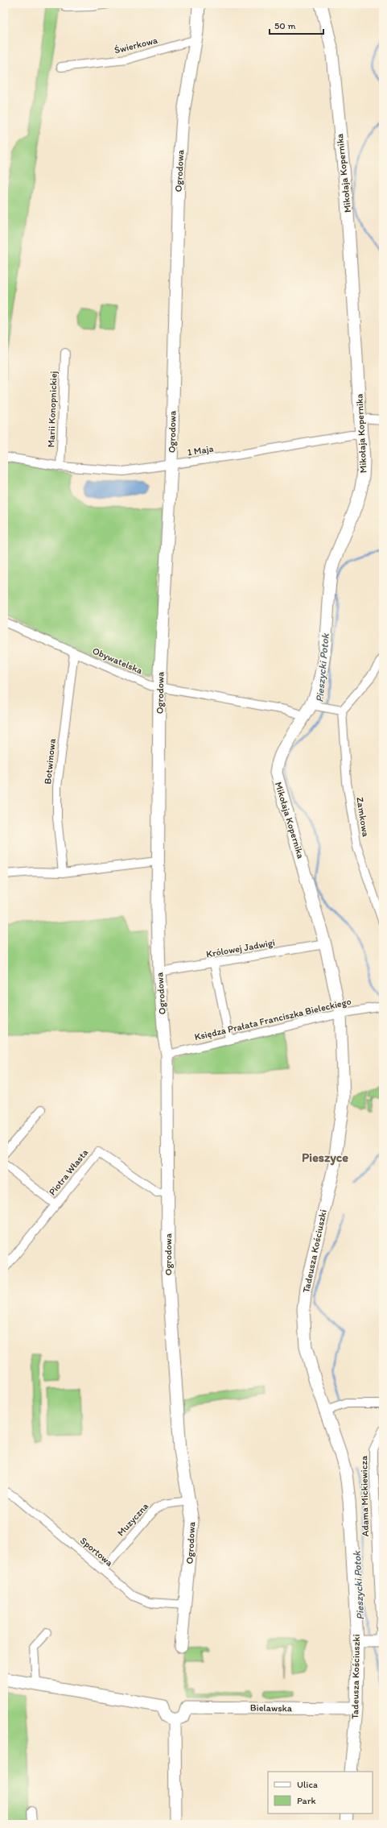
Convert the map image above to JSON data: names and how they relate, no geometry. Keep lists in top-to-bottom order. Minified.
{"streets":{"street":["Świerkowa","Ogrodowa","Mikołaja Kopernika","Marii Konopnickiej","1 Maja","Obywatelska","Botwinowa","Zamkowa","Królowej Jadwigi","Księdza Prałata Franciszka Bieleckiego","Piotra Własta","Tadeusza Kościuszki","Adama Mickiewicza","Muzyczna","Sportowa","Bielawska"]},"crossings":[["Świerkowa","Ogrodowa"],["Ogrodowa","1 Maja"],["Ogrodowa","Obywatelska"],["Ogrodowa","Królowej Jadwigi"],["Ogrodowa","Księdza Prałata Franciszka Bieleckiego"],["Ogrodowa","Piotra Własta"],["Ogrodowa","Muzyczna"],["Ogrodowa","Sportowa"],["Mikołaja Kopernika","1 Maja"],["Mikołaja Kopernika","Obywatelska"],["Mikołaja Kopernika","Królowej Jadwigi"],["Mikołaja Kopernika","Księdza Prałata Franciszka Bieleckiego"],["Mikołaja Kopernika","Tadeusza Kościuszki"],["Marii Konopnickiej","1 Maja"],["Obywatelska","Botwinowa"],["Tadeusza Kościuszki","Bielawska"],["Muzyczna","Sportowa"]],"districts":["Pieszyce"],"water":["Pieszycki Potok"],"legend":["Ulica","Park"],"scale_bar":"50 m"}
